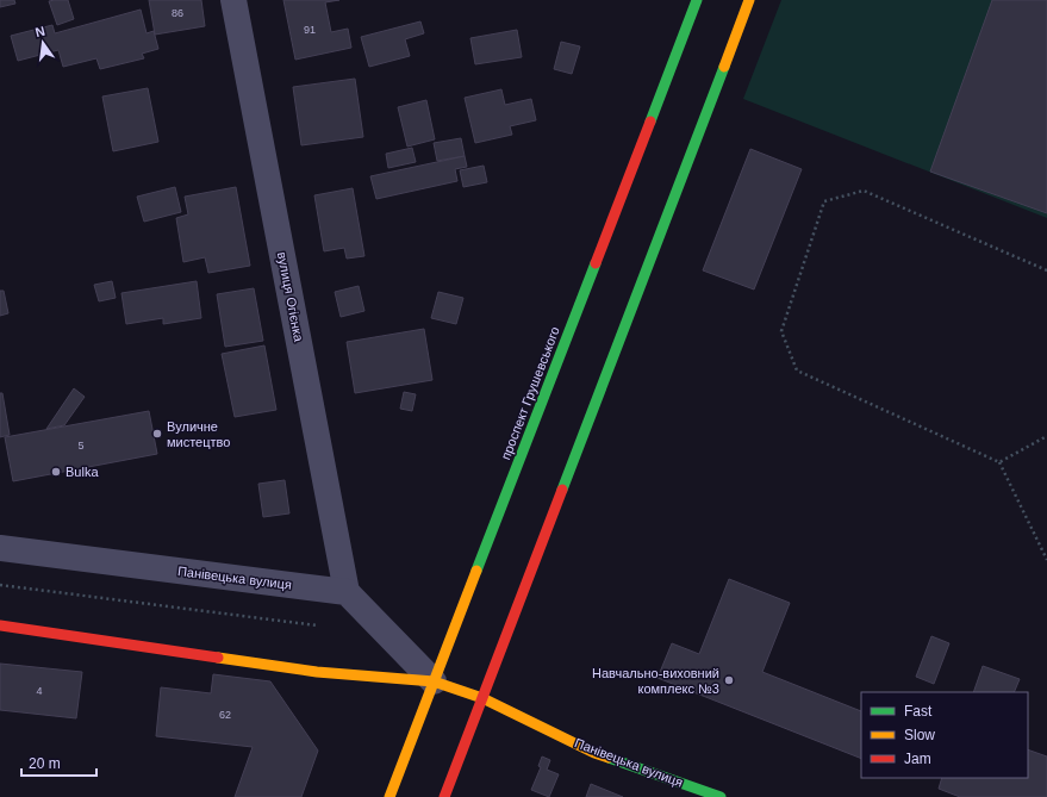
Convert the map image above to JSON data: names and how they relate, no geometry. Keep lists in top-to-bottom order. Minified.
{"streets":{"main road":["проспект Грушевського","Панівецька вулиця"],"street":["вулиця Огієнка"]},"crossings":[["вулиця Огієнка","Панівецька вулиця"],["проспект Грушевського","Панівецька вулиця"]],"places":["Вуличне мистецтво","Bulka","Навчально-виховний комплекс №3"],"house_numbers":["86","91","5","4","62"],"legend":["Fast","Slow","Jam"],"scale_bar":"20 m","north":"top"}
